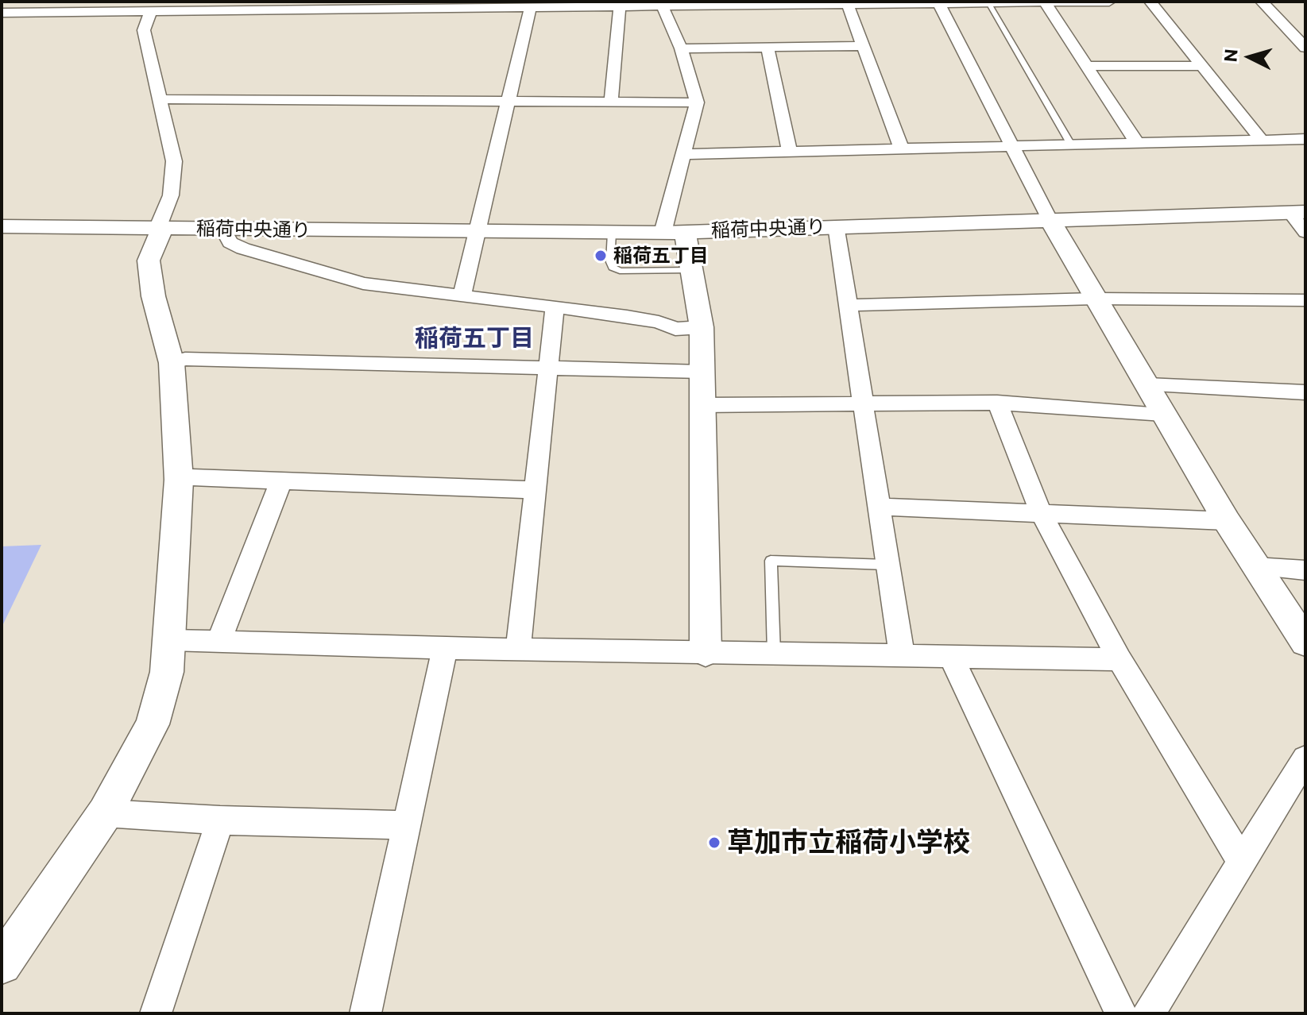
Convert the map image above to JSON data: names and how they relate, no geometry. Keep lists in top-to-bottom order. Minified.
{"streets":{"street":["稲荷中央通り"]},"districts":["稲荷五丁目"],"places":["稲荷五丁目","草加市立稲荷小学校"],"north":"left"}
